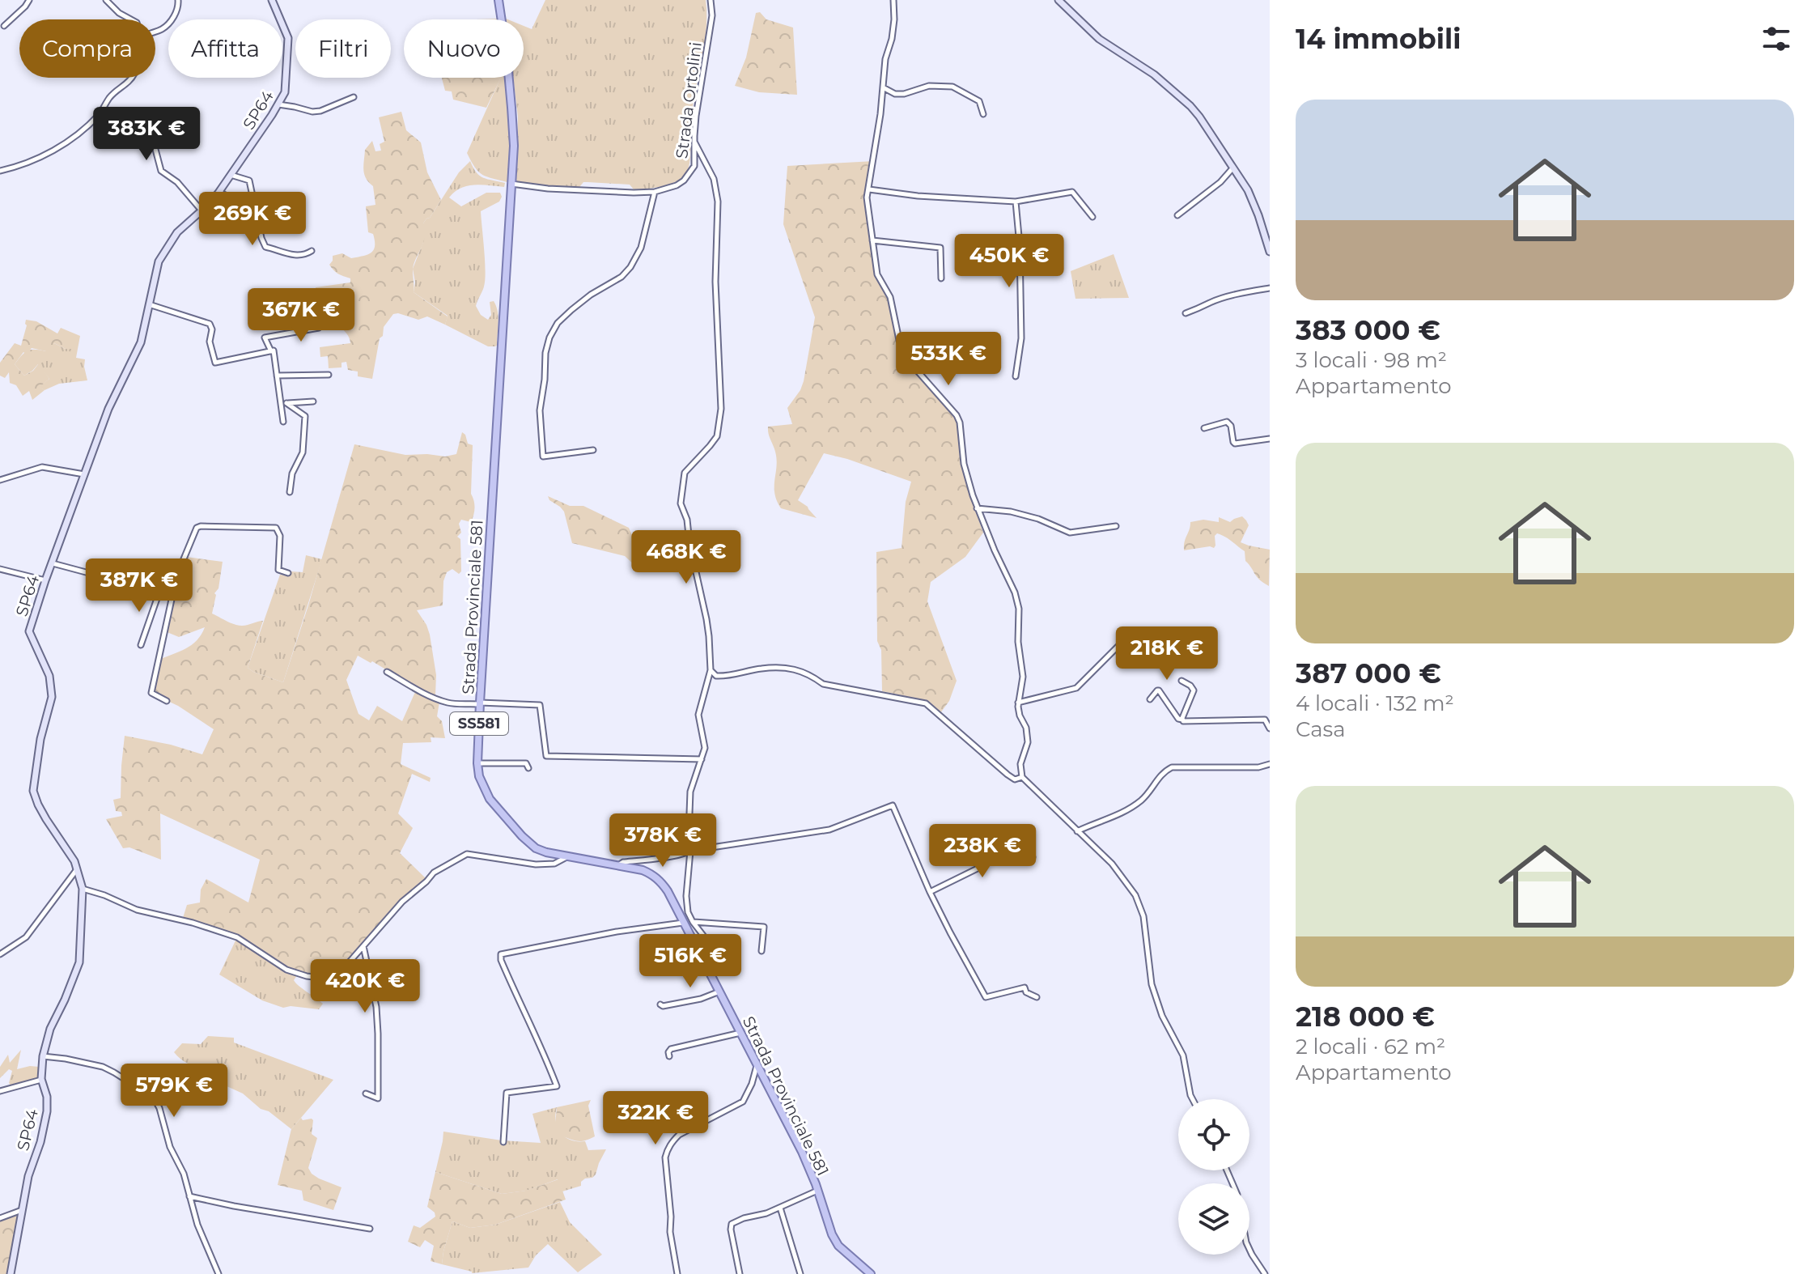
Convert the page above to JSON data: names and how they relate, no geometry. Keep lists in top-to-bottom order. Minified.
{"streets":{"main road":["Strada Provinciale 581","SS581"],"street":["Strada Ortolini","SP64"]},"crossings":[["Strada Ortolini","Strada Provinciale 581"]],"page":{"heading":"14 immobili","chip":["Compra","Affitta","Filtri","Nuovo"],"list":[{"name":"383 000 €","note":"3 locali · 98 m² · Appartamento"},{"name":"387 000 €","note":"4 locali · 132 m² · Casa"},{"name":"218 000 €","note":"2 locali · 62 m² · Appartamento"}],"price":["383K €","269K €","450K €","367K €","533K €","468K €","387K €","218K €","378K €","238K €","516K €","420K €","579K €","322K €"]}}
